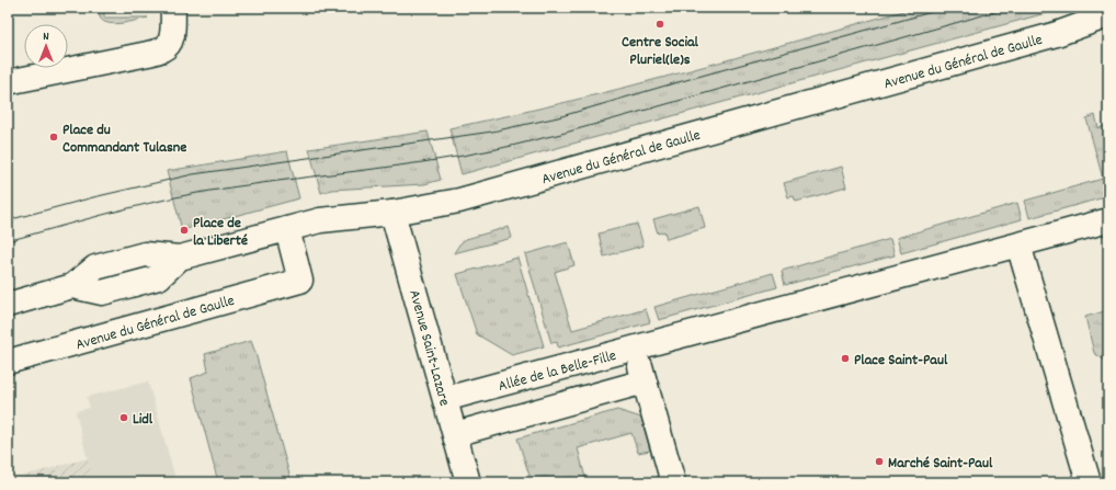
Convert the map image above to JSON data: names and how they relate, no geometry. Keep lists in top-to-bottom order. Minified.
{"streets":{"street":["Avenue du Général de Gaulle","Avenue Saint-Lazare","Allée de la Belle-Fille"]},"crossings":[["Avenue du Général de Gaulle","Avenue Saint-Lazare"],["Avenue Saint-Lazare","Allée de la Belle-Fille"]],"places":["Centre Social Pluriel(le)s","Place du Commandant Tulasne","Place de la Liberté","Place Saint-Paul","Lidl","Marché Saint-Paul"],"north":"top"}
